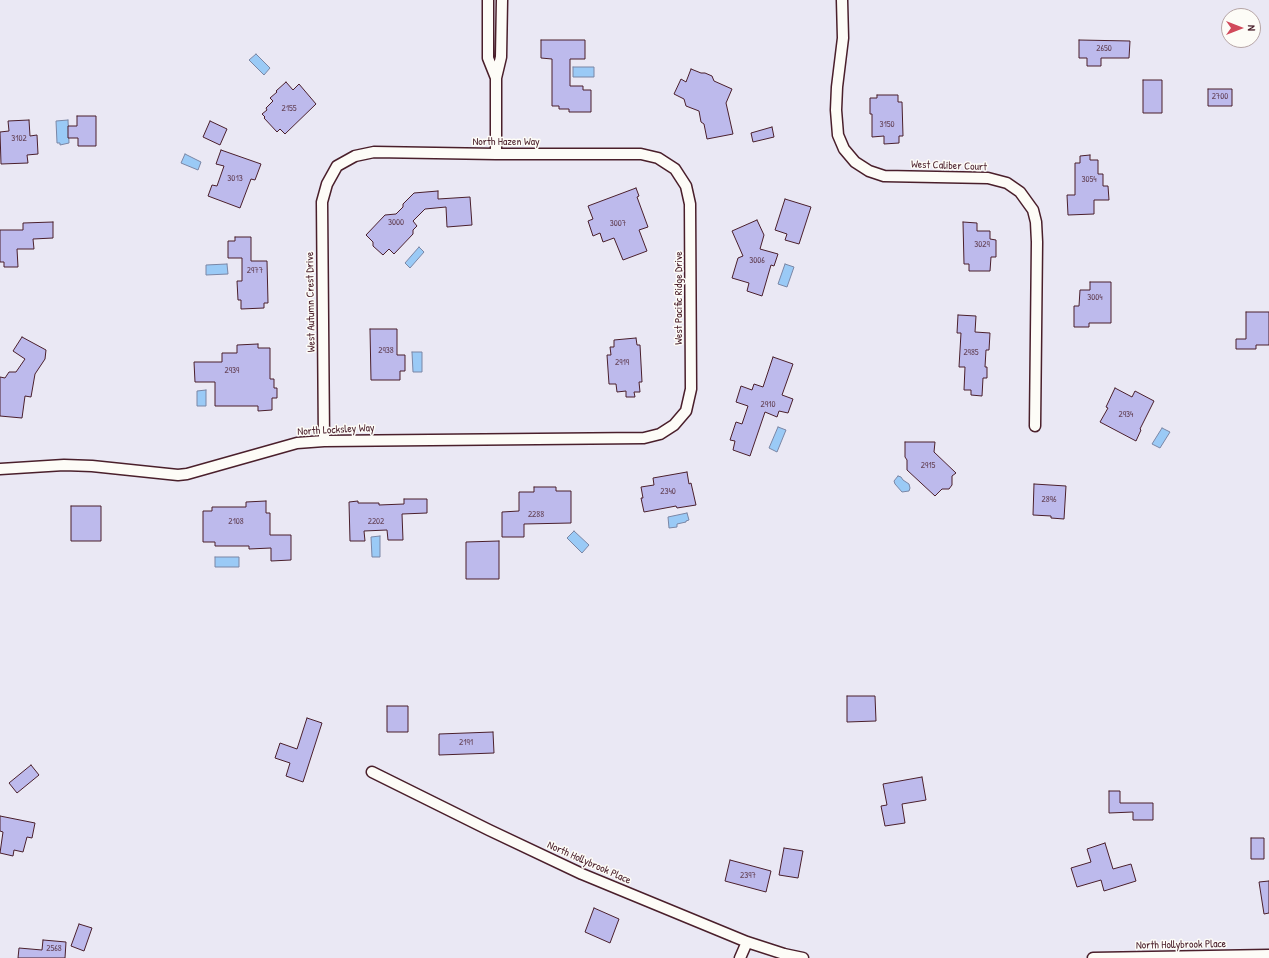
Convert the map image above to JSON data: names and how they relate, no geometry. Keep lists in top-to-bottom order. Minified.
{"streets":{"street":["North Hazen Way","West Caliber Court","West Pacific Ridge Drive","West Autumn Crest Drive","North Locksley Way","North Hollybrook Place"]},"crossings":[["North Hazen Way","West Pacific Ridge Drive"],["North Hazen Way","West Autumn Crest Drive"],["West Pacific Ridge Drive","North Locksley Way"],["West Autumn Crest Drive","North Locksley Way"]],"house_numbers":["2650","2700","2155","3150","3102","3013","3054","3000","3007","3029","3006","2977","3004","2938","2985","2919","2939","2910","2934","2915","2340","2896","2288","2108","2202","2191","2397","2568"],"north":"right"}
